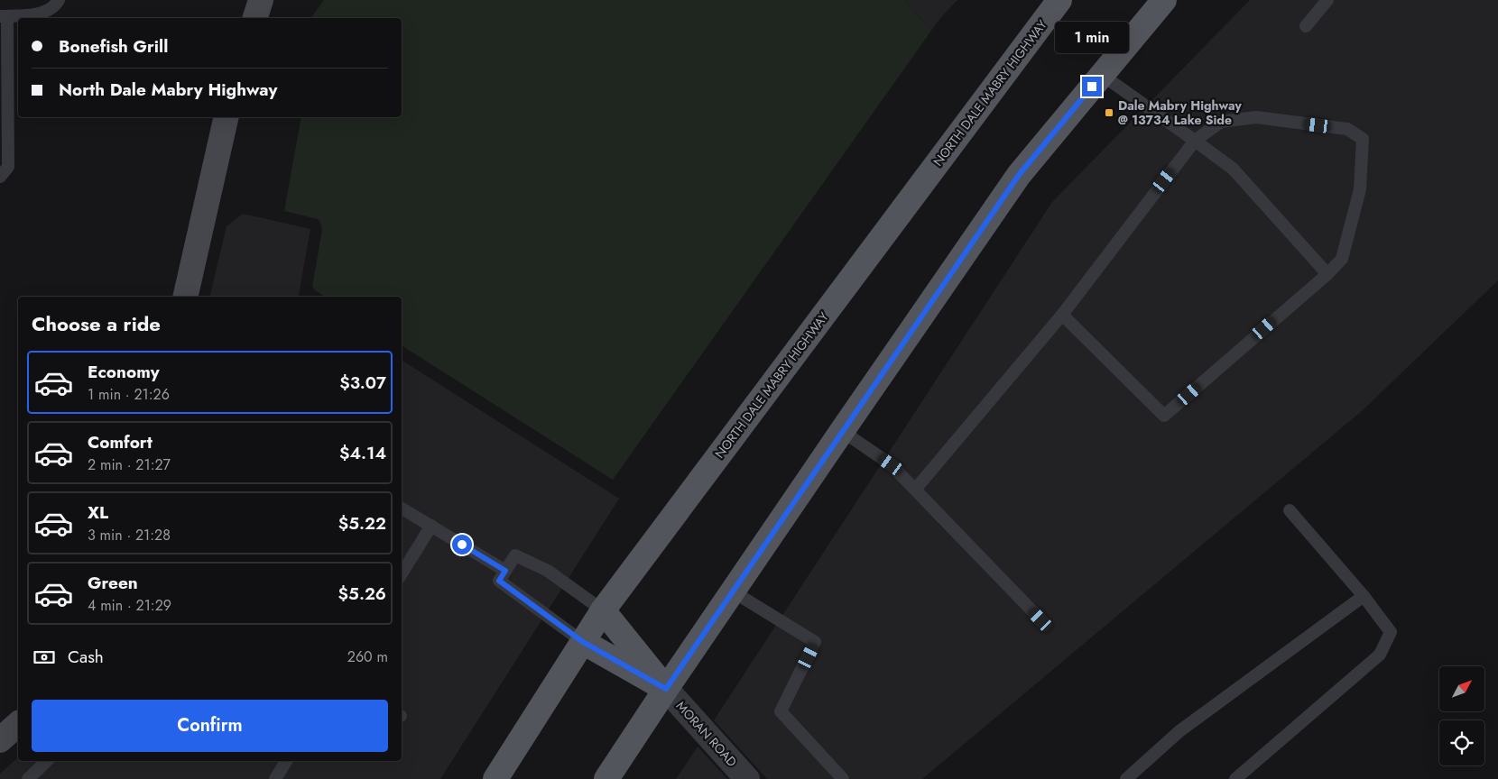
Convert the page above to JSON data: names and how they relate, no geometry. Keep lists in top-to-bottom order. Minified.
{"streets":{"main road":["NORTH DALE MABRY HIGHWAY"],"street":["MORAN ROAD"]},"places":{"transit":["Dale Mabry Highway @ 13734 Lake Side"]},"north":"top right","page":{"banner":["Bonefish Grill","North Dale Mabry Highway"],"bubble":"1 min","heading":"Choose a ride","list":[{"name":"Economy","note":"1 min · 21:26","value":"$3.07"},{"name":"Comfort","note":"2 min · 21:27","value":"$4.14"},{"name":"XL","note":"3 min · 21:28","value":"$5.22"},{"name":"Green","note":"4 min · 21:29","value":"$5.26"}],"pay":["Cash","260 m"],"buttons":"Confirm"}}
